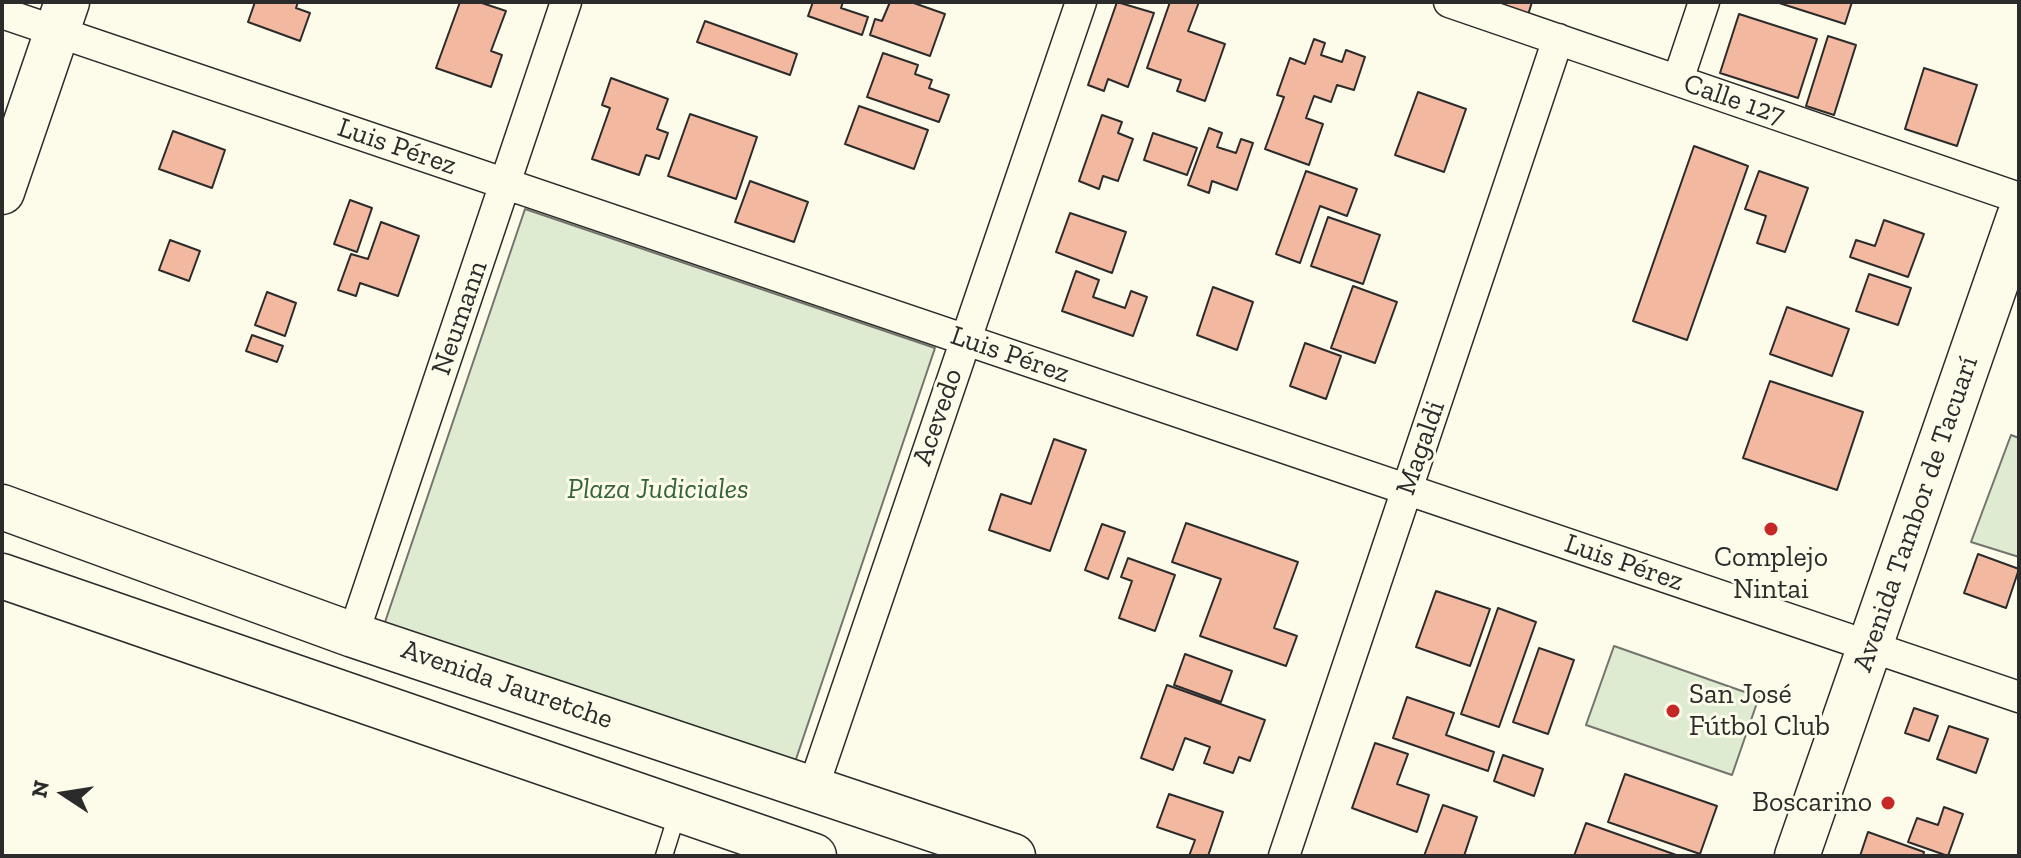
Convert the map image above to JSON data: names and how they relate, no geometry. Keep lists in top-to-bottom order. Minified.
{"streets":{"main road":["Avenida Tambor de Tacuarí","Avenida Jauretche"],"street":["Calle 127","Luis Pérez","Neumann","Acevedo","Magaldi"]},"crossings":[["Calle 127","Magaldi"],["Luis Pérez","Neumann"],["Luis Pérez","Acevedo"],["Luis Pérez","Magaldi"],["Luis Pérez","Avenida Tambor de Tacuarí"],["Neumann","Avenida Jauretche"],["Acevedo","Avenida Jauretche"]],"parks":["Plaza Judiciales"],"places":["Complejo Nintai","San José Fútbol Club","Boscarino"],"north":"left"}
